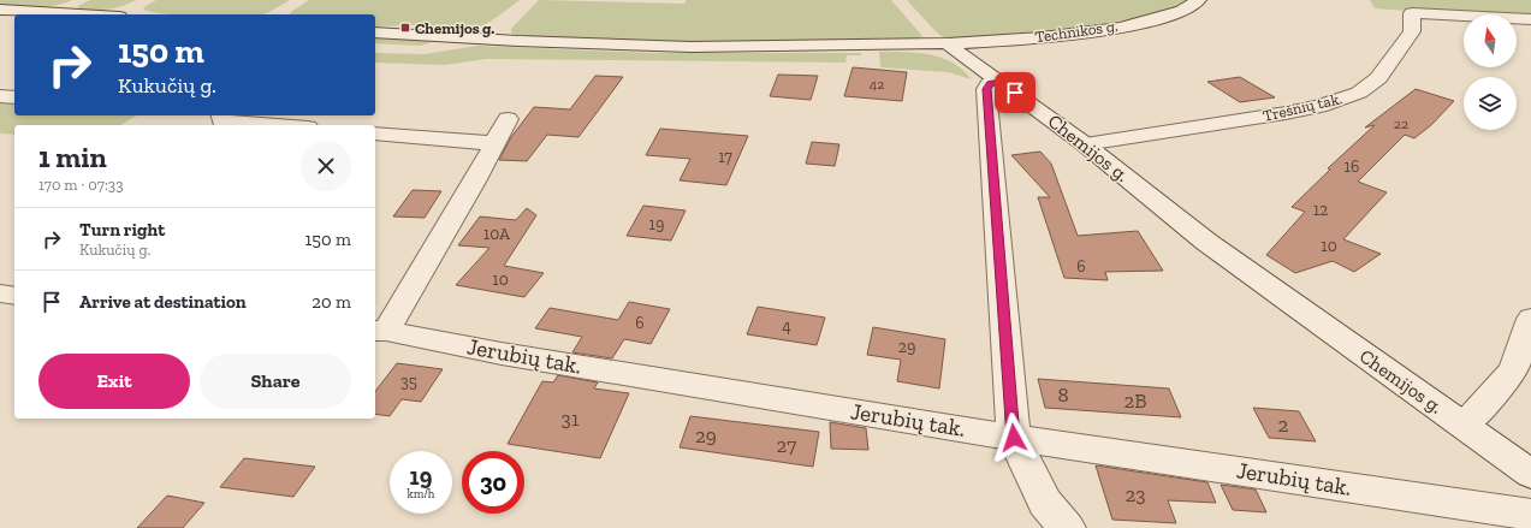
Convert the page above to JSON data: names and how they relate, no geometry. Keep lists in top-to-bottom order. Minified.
{"streets":{"street":["Technikos g.","Trešnių tak.","Chemijos g.","Jerubių tak."]},"crossings":[["Technikos g.","Chemijos g."],["Trešnių tak.","Chemijos g."]],"places":{"transit":["Chemijos g."]},"house_numbers":["42","22","17","16","12","19","10A","10","6","10","6","4","29","35","8","2B","31","2","29","27","23"],"north":"top","page":{"turn":["150 m","Kukučių g."],"heading":["1 min","170 m · 07:33"],"list":[{"name":"Turn right","note":"Kukučių g.","value":"150 m"},{"name":"Arrive at destination","value":"20 m"}],"buttons":["Exit","Share"],"speed":"19 km/h","limit":"30"}}
